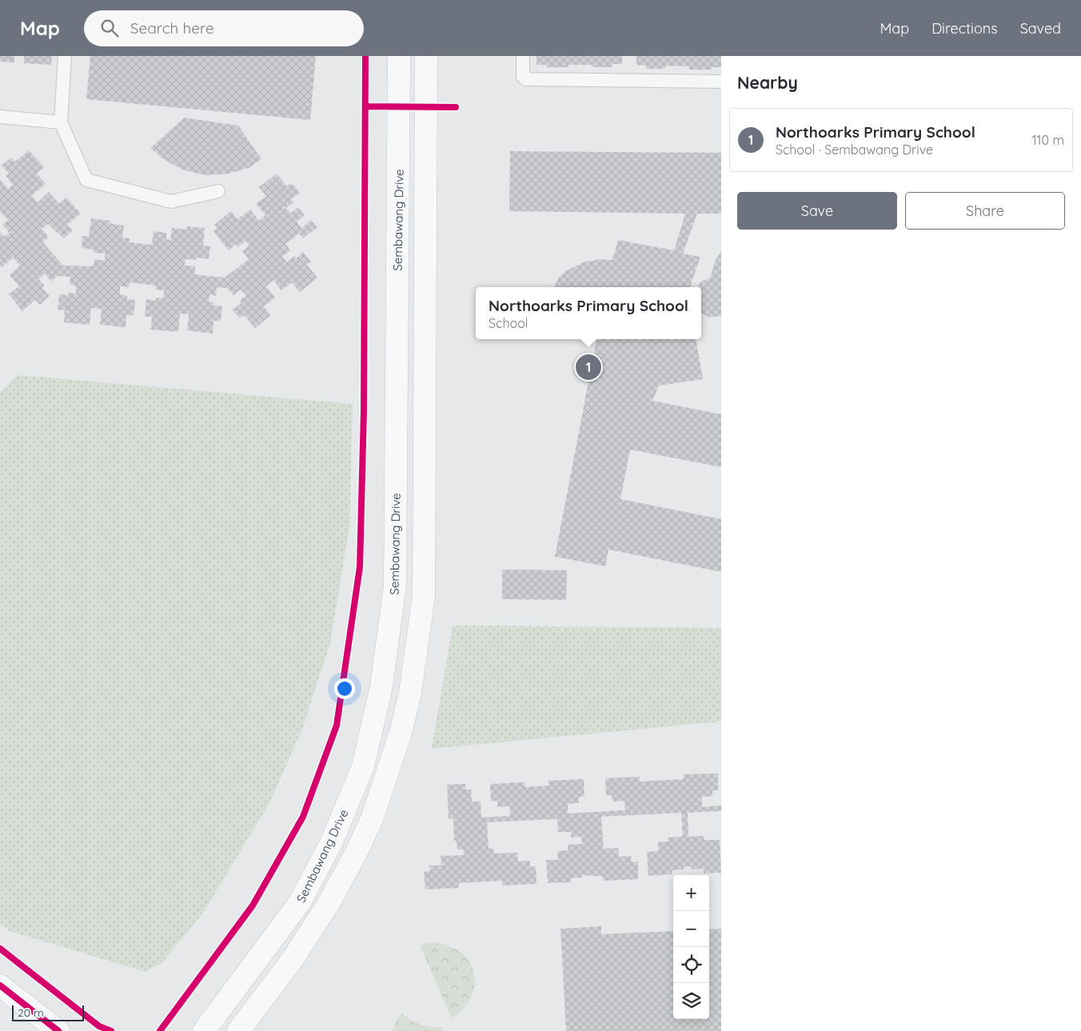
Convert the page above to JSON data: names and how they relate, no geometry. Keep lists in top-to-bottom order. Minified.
{"streets":{"main road":["Sembawang Drive"]},"scale_bar":"20 m","page":{"header":"Map","search":"Search here","nav":["Map","Directions","Saved"],"heading":"Nearby","list":[{"mark":"1","name":"Northoarks Primary School","note":"School · Sembawang Drive","value":"110 m"}],"buttons":["Save","Share"],"popup":["Northoarks Primary School","School"],"pins":"1","map_buttons":["+","−"],"scale":"20 m"}}
